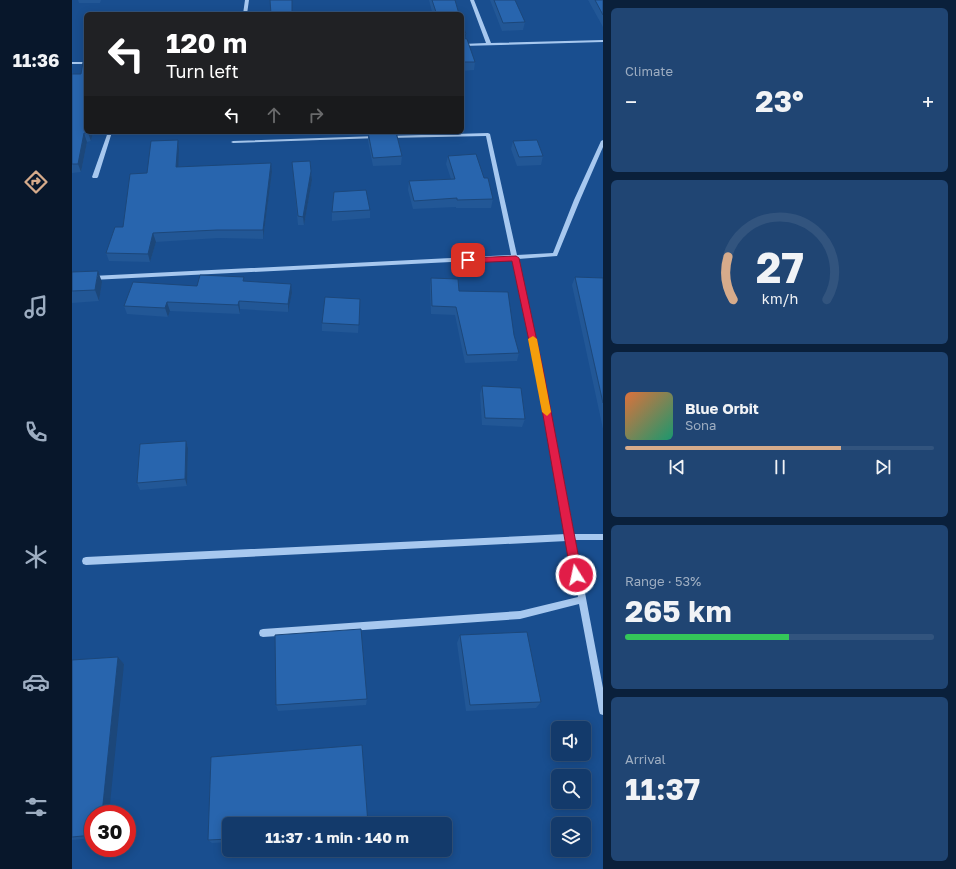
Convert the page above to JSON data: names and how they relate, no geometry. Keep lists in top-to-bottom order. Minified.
{"page":{"tabs":"11:36","tile":["Climate",["Range · 53%","265 km"],["Arrival","11:37"]],"turn":["120 m","Turn left"],"heat":["−","23°","+"],"song":["Blue Orbit","Sona"],"limit":"30","trip":"11:37 · 1 min · 140 m","gauge":["27","km/h"]}}
